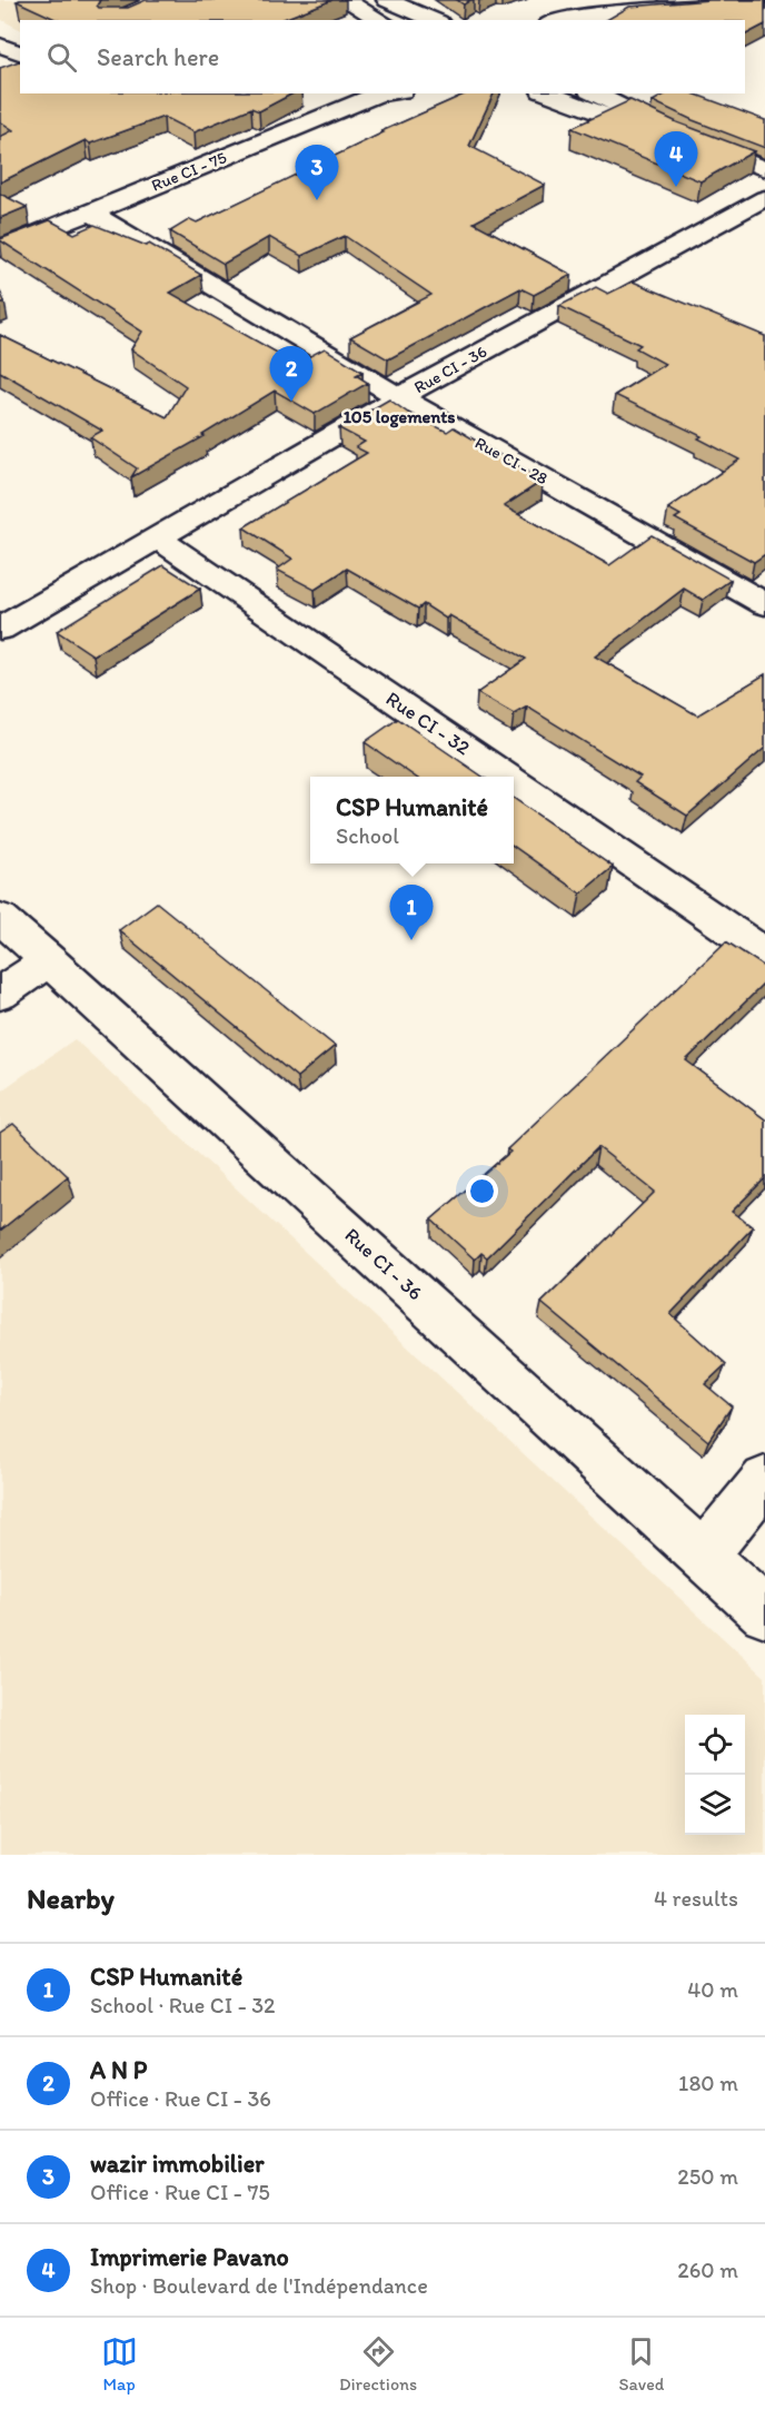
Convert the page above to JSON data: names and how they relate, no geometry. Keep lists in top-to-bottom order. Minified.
{"streets":{"street":["Rue CI - 75","Rue CI - 36","Rue CI - 28","Rue CI - 32"]},"crossings":[["Rue CI - 75","Rue CI - 28"],["Rue CI - 36","Rue CI - 28"],["Rue CI - 36","Rue CI - 32"]],"districts":["105 logements"],"page":{"search":"Search here","pins":["4","3","2","1"],"popup":["CSP Humanité","School"],"heading":["Nearby","4 results"],"list":[{"mark":"1","name":"CSP Humanité","note":"School · Rue CI - 32","value":"40 m"},{"mark":"2","name":"A N P","note":"Office · Rue CI - 36","value":"180 m"},{"mark":"3","name":"wazir immobilier","note":"Office · Rue CI - 75","value":"250 m"},{"mark":"4","name":"Imprimerie Pavano","note":"Shop · Boulevard de l'Indépendance","value":"260 m"}],"nav":["Map","Directions","Saved"]}}
